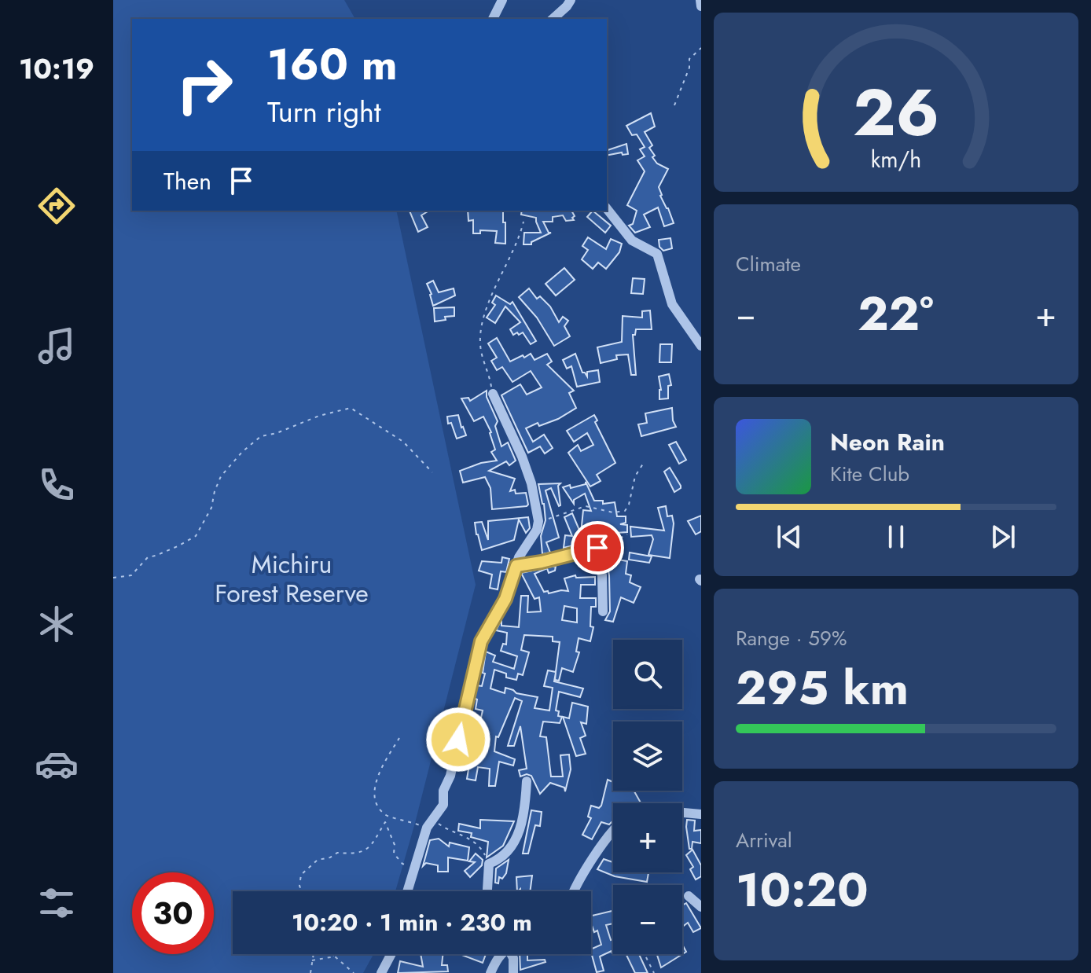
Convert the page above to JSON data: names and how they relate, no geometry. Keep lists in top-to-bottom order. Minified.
{"parks":["Michiru Forest Reserve"],"page":{"tabs":"10:19","turn":["160 m","Turn right"],"then":"Then","tile":["Climate",["Range · 59%","295 km"],["Arrival","10:20"]],"heat":["−","22°","+"],"song":["Neon Rain","Kite Club"],"map_buttons":["+","−"],"limit":"30","trip":"10:20 · 1 min · 230 m","gauge":["26","km/h"]}}
